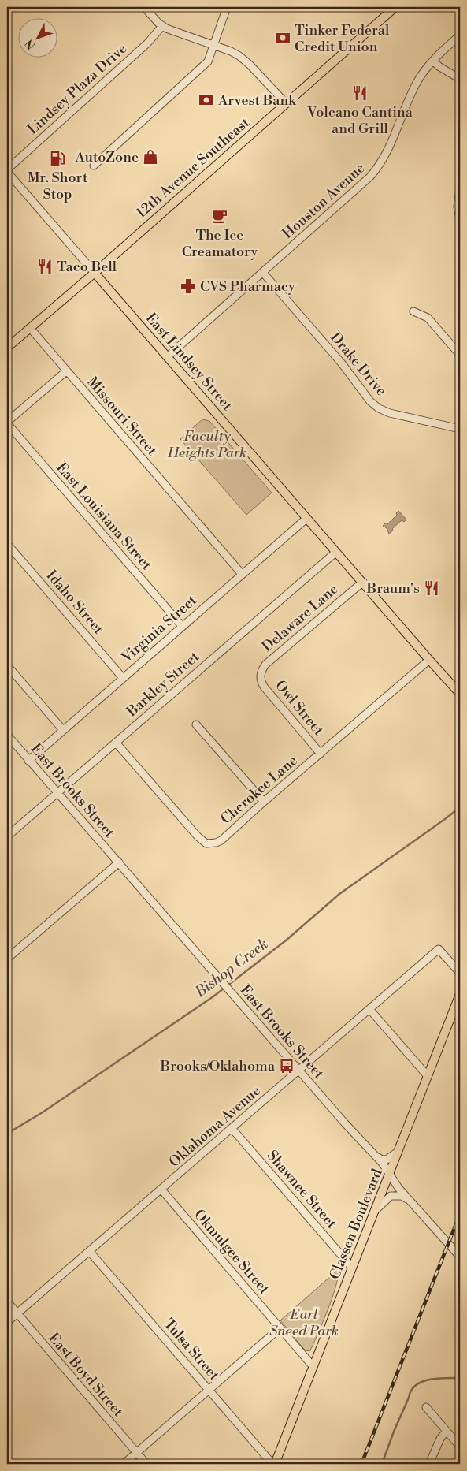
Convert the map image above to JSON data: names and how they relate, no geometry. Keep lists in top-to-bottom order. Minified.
{"streets":{"main road":["12th Avenue Southeast","East Lindsey Street","Classen Boulevard"],"street":["Lindsey Plaza Drive","Houston Avenue","Drake Drive","Missouri Street","East Louisiana Street","Idaho Street","Delaware Lane","Virginia Street","Barkley Street","Owl Street","Cherokee Lane","East Brooks Street","Oklahoma Avenue","Shawnee Street","Okmulgee Street","Tulsa Street","East Boyd Street"]},"crossings":[["Lindsey Plaza Drive","East Lindsey Street"],["12th Avenue Southeast","East Lindsey Street"],["12th Avenue Southeast","Missouri Street"],["Houston Avenue","East Lindsey Street"],["Houston Avenue","Drake Drive"],["East Lindsey Street","Delaware Lane"],["East Lindsey Street","Virginia Street"],["East Lindsey Street","Barkley Street"],["East Lindsey Street","Cherokee Lane"],["Missouri Street","Virginia Street"],["East Louisiana Street","Virginia Street"],["Idaho Street","Virginia Street"],["Delaware Lane","Owl Street"],["Virginia Street","East Brooks Street"],["Barkley Street","Cherokee Lane"],["Barkley Street","East Brooks Street"],["Owl Street","Cherokee Lane"],["East Brooks Street","Oklahoma Avenue"],["East Brooks Street","Classen Boulevard"],["Oklahoma Avenue","Shawnee Street"],["Oklahoma Avenue","Okmulgee Street"],["Oklahoma Avenue","Tulsa Street"],["Oklahoma Avenue","East Boyd Street"],["Shawnee Street","Classen Boulevard"],["Classen Boulevard","Okmulgee Street"],["Classen Boulevard","Tulsa Street"]],"water":["Bishop Creek"],"parks":["Faculty Heights Park","Earl Sneed Park"],"places":{"bank":["Tinker Federal Credit Union","Arvest Bank"],"restaurant":["Volcano Cantina and Grill","Taco Bell","Braum's"],"shop":["AutoZone"],"fuel station":["Mr. Short Stop"],"cafe":["The Ice Creamatory"],"pharmacy":["CVS Pharmacy"],"bus stop":["Brooks/Oklahoma"]},"north":"bottom left"}
